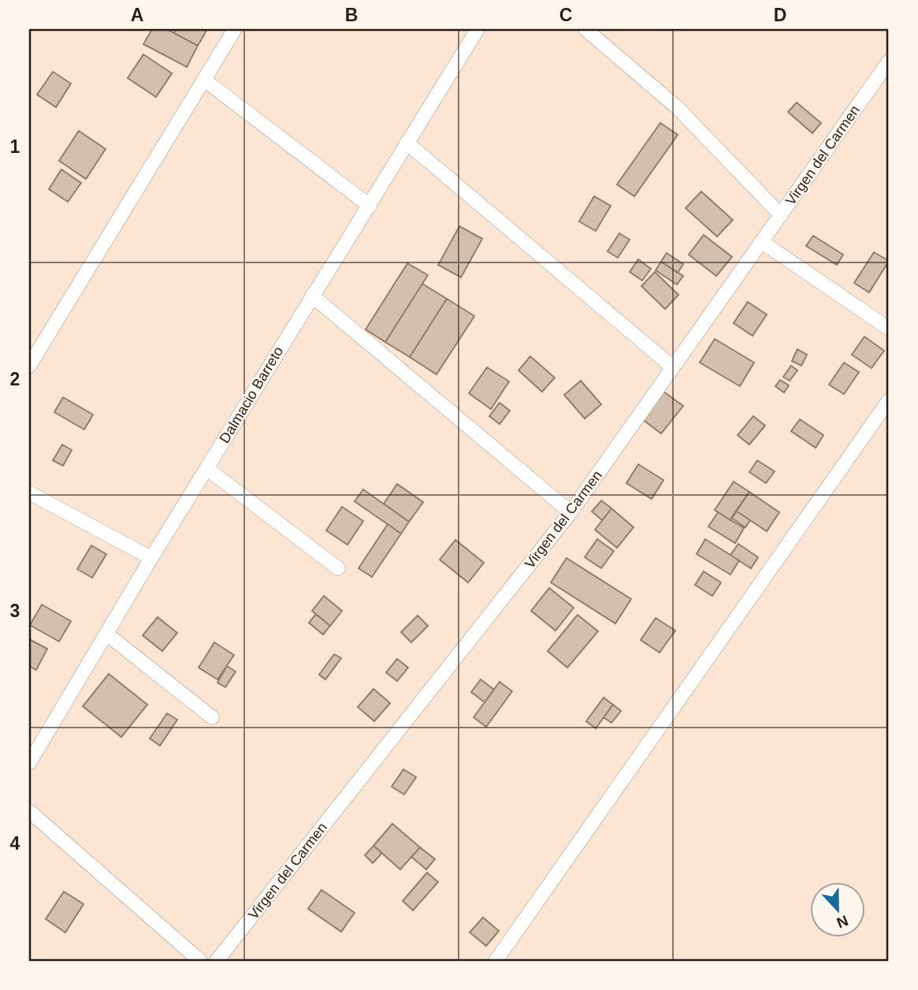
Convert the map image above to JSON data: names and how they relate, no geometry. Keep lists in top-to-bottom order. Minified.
{"streets":{"street":["Virgen del Carmen","Dalmacio Barreto"]},"north":"bottom","grid":{"columns":["A","B","C","D"],"rows":["1","2","3","4"]}}
